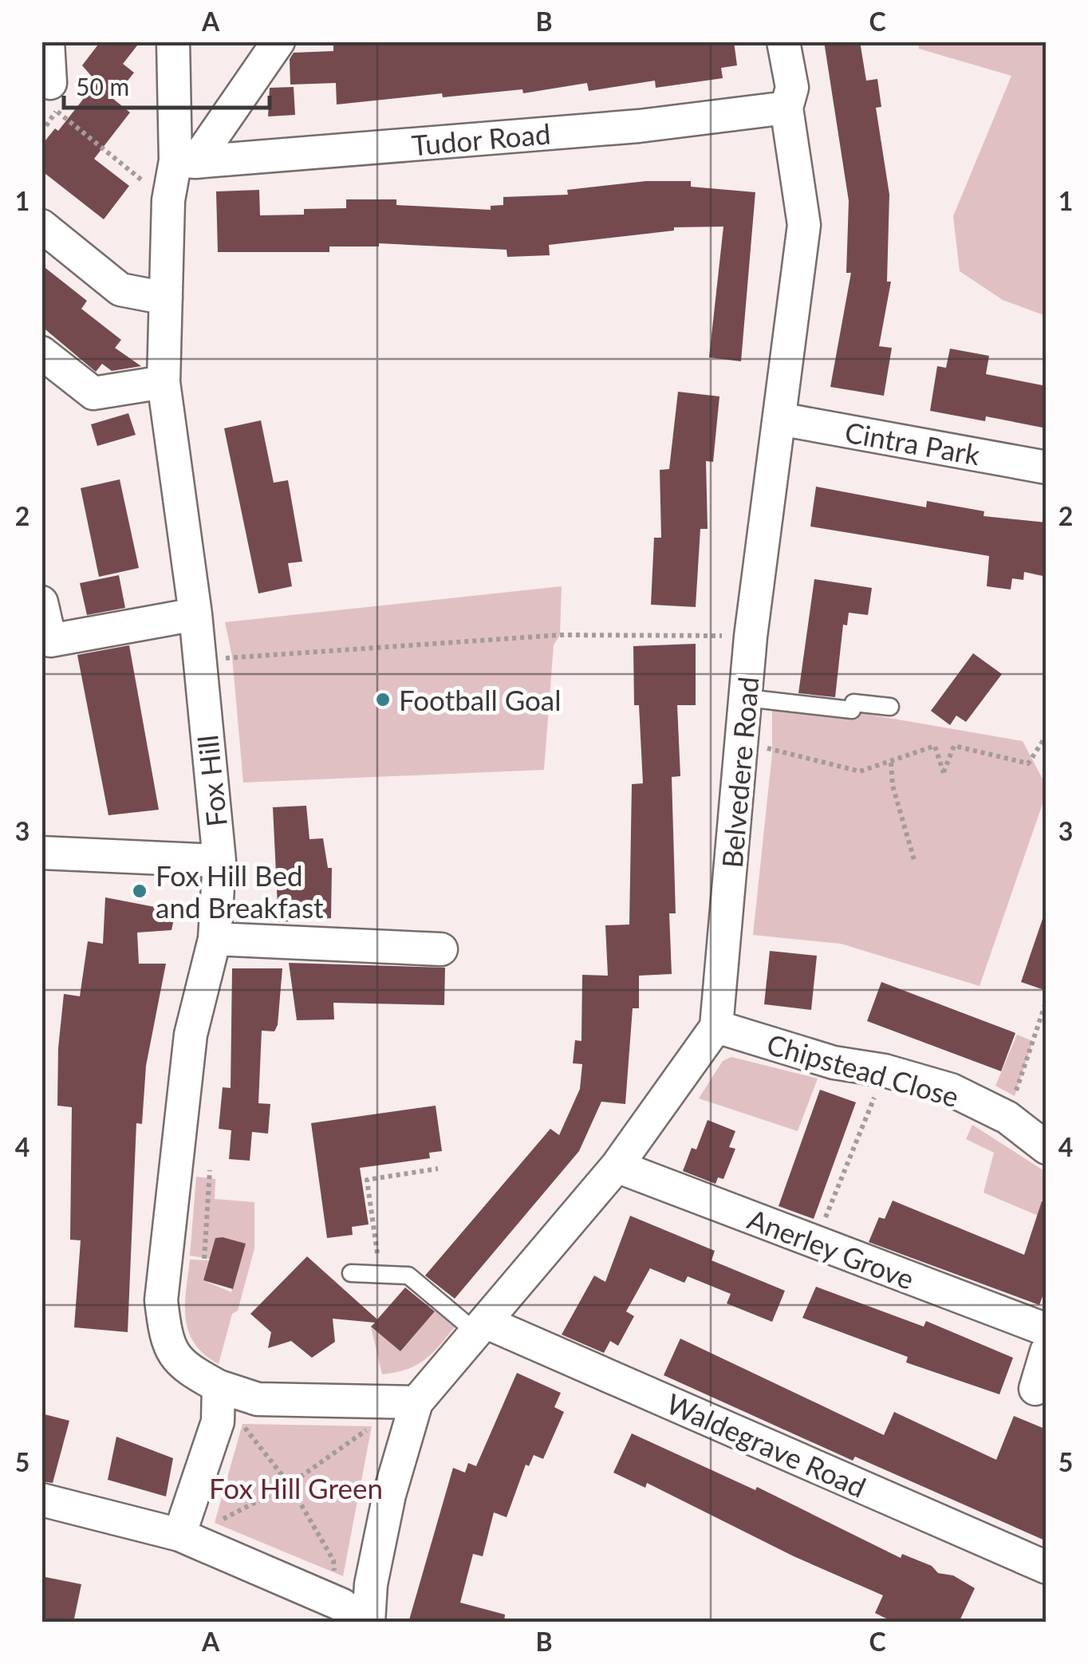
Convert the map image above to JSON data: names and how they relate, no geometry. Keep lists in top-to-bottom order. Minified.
{"streets":{"street":["Tudor Road","Cintra Park","Belvedere Road","Fox Hill","Chipstead Close","Anerley Grove","Waldegrave Road"]},"crossings":[["Tudor Road","Belvedere Road"],["Tudor Road","Fox Hill"],["Cintra Park","Belvedere Road"],["Belvedere Road","Chipstead Close"]],"parks":["Fox Hill Green"],"places":["Football Goal","Fox Hill Bed and Breakfast"],"scale_bar":"50 m","grid":{"columns":["A","B","C"],"rows":["1","2","3","4","5"]}}
